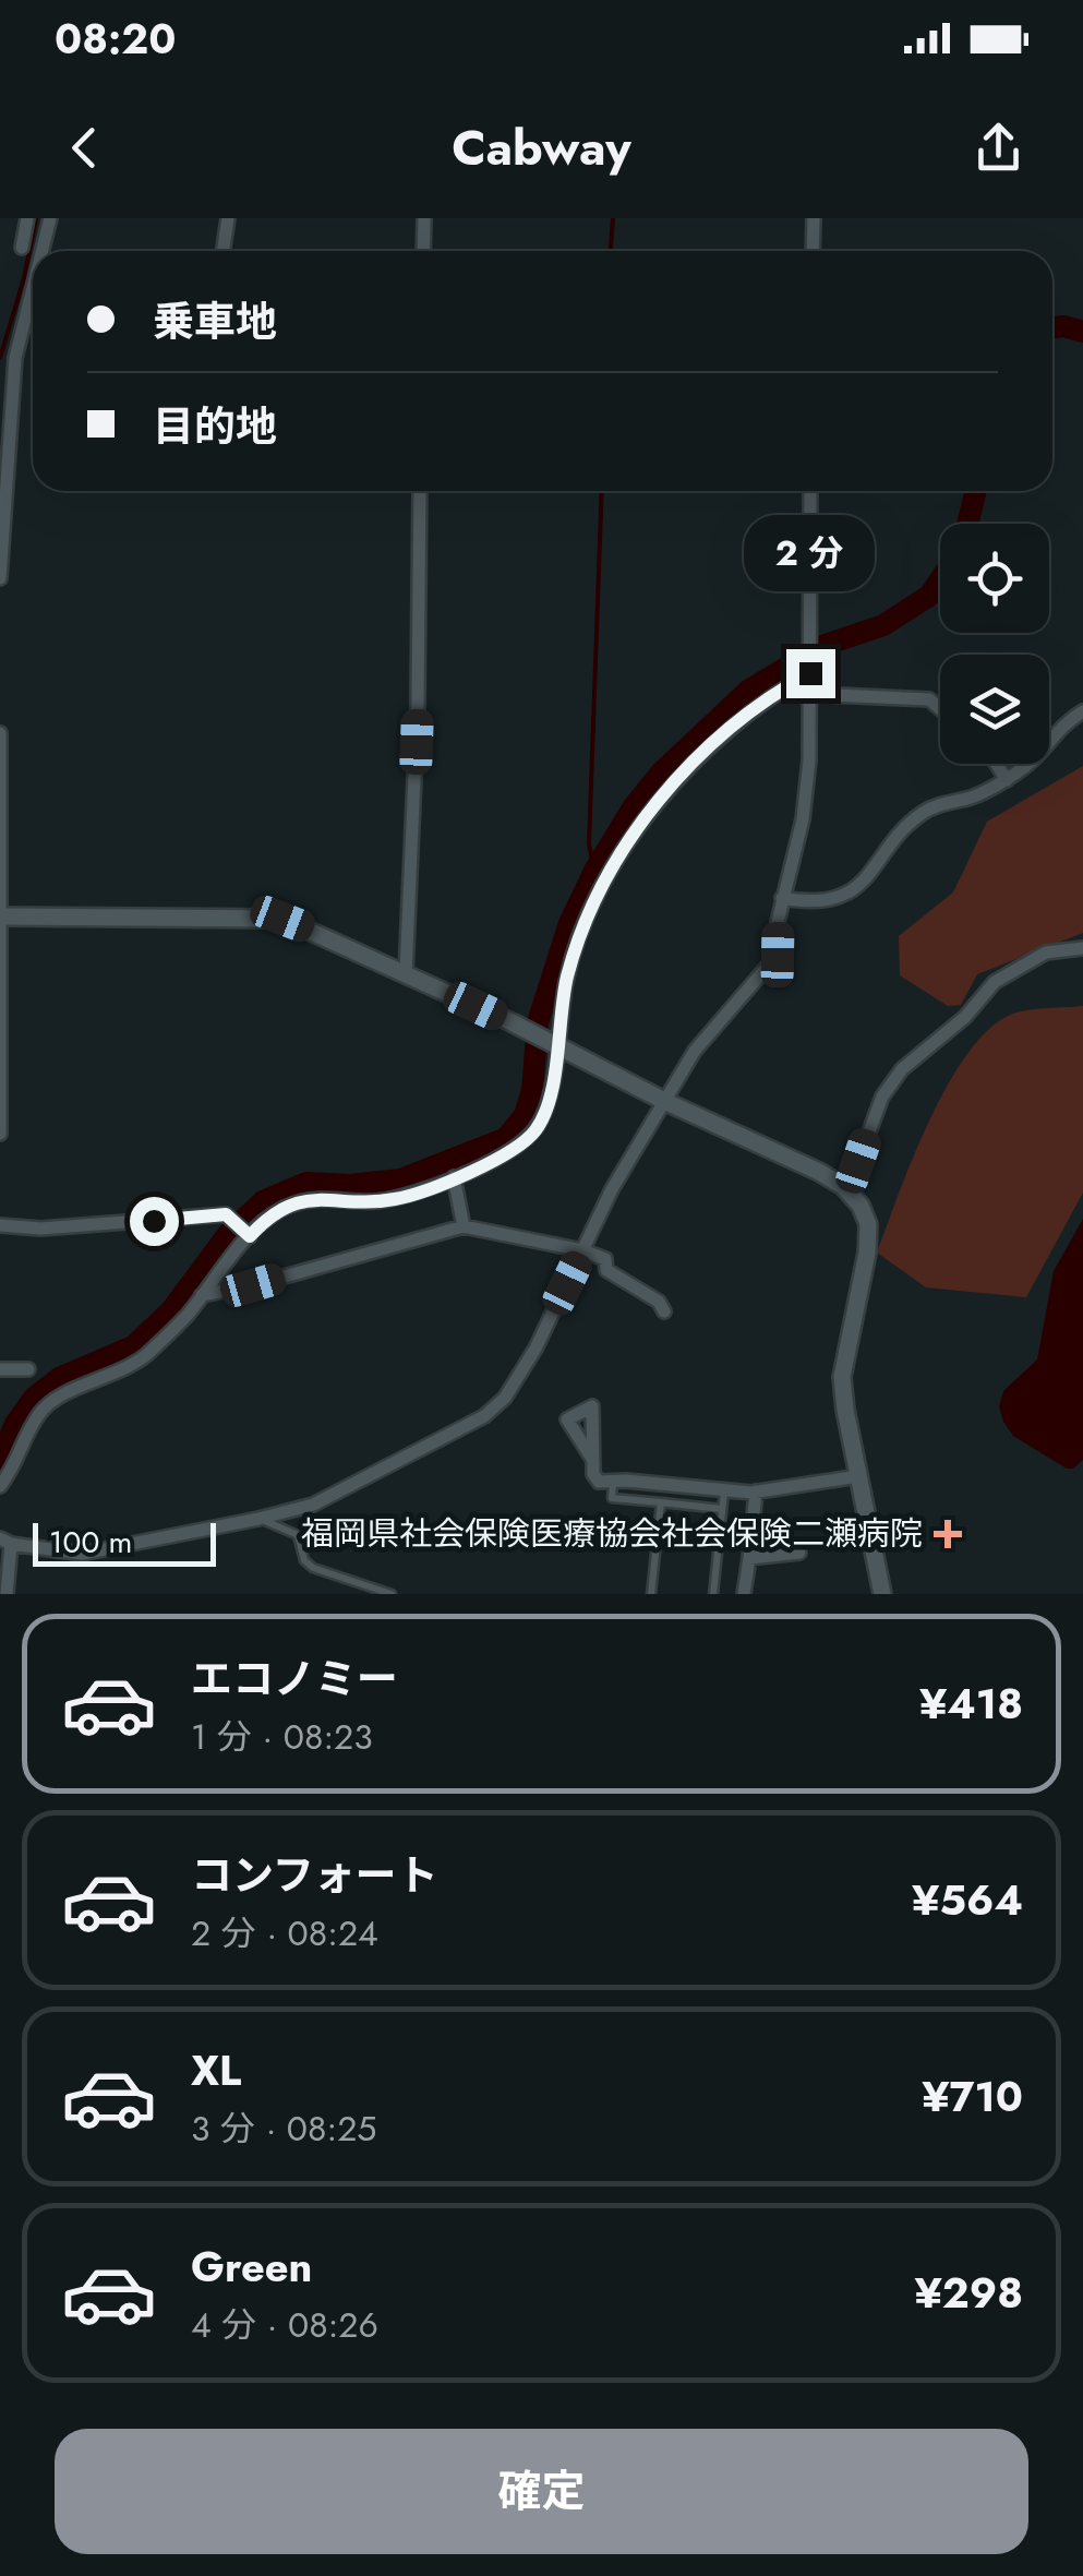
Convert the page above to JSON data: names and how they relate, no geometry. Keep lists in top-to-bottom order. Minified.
{"places":{"health":["福岡県社会保険医療協会社会保険二瀬病院"]},"scale_bar":"100 m","page":{"status":"08:20","header":"Cabway","banner":["乗車地","目的地"],"bubble":"2 分","scale":"100 m","list":[{"name":"エコノミー","note":"1 分 · 08:23","value":"¥418"},{"name":"コンフォート","note":"2 分 · 08:24","value":"¥564"},{"name":"XL","note":"3 分 · 08:25","value":"¥710"},{"name":"Green","note":"4 分 · 08:26","value":"¥298"}],"buttons":"確定"}}
